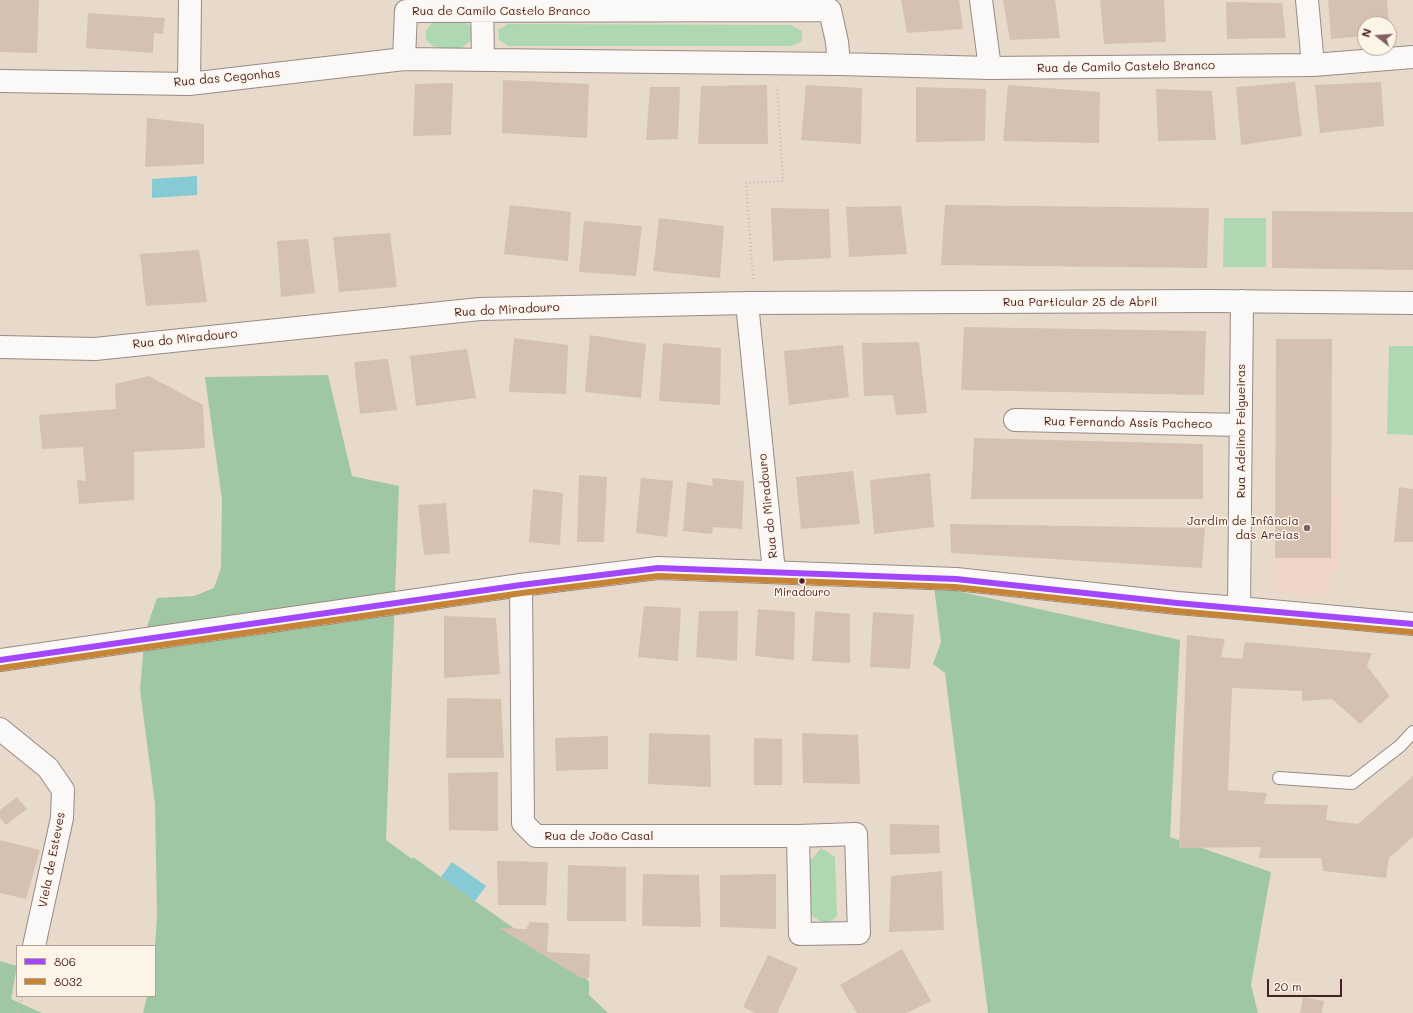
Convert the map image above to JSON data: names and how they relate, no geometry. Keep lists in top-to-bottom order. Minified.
{"streets":{"street":["Rua de Camilo Castelo Branco","Rua das Cegonhas","Rua Particular 25 de Abril","Rua do Miradouro","Rua Fernando Assis Pacheco","Rua Adelino Felgueiras","Rua de João Casal","Viela de Esteves"]},"crossings":[["Rua de Camilo Castelo Branco","Rua das Cegonhas"],["Rua Particular 25 de Abril","Rua do Miradouro"],["Rua Particular 25 de Abril","Rua Adelino Felgueiras"],["Rua Fernando Assis Pacheco","Rua Adelino Felgueiras"]],"places":["Jardim de Infância das Areias","Miradouro"],"lines":["transit line 806","transit line 8032"],"legend":["806","8032"],"scale_bar":"20 m","north":"left"}
